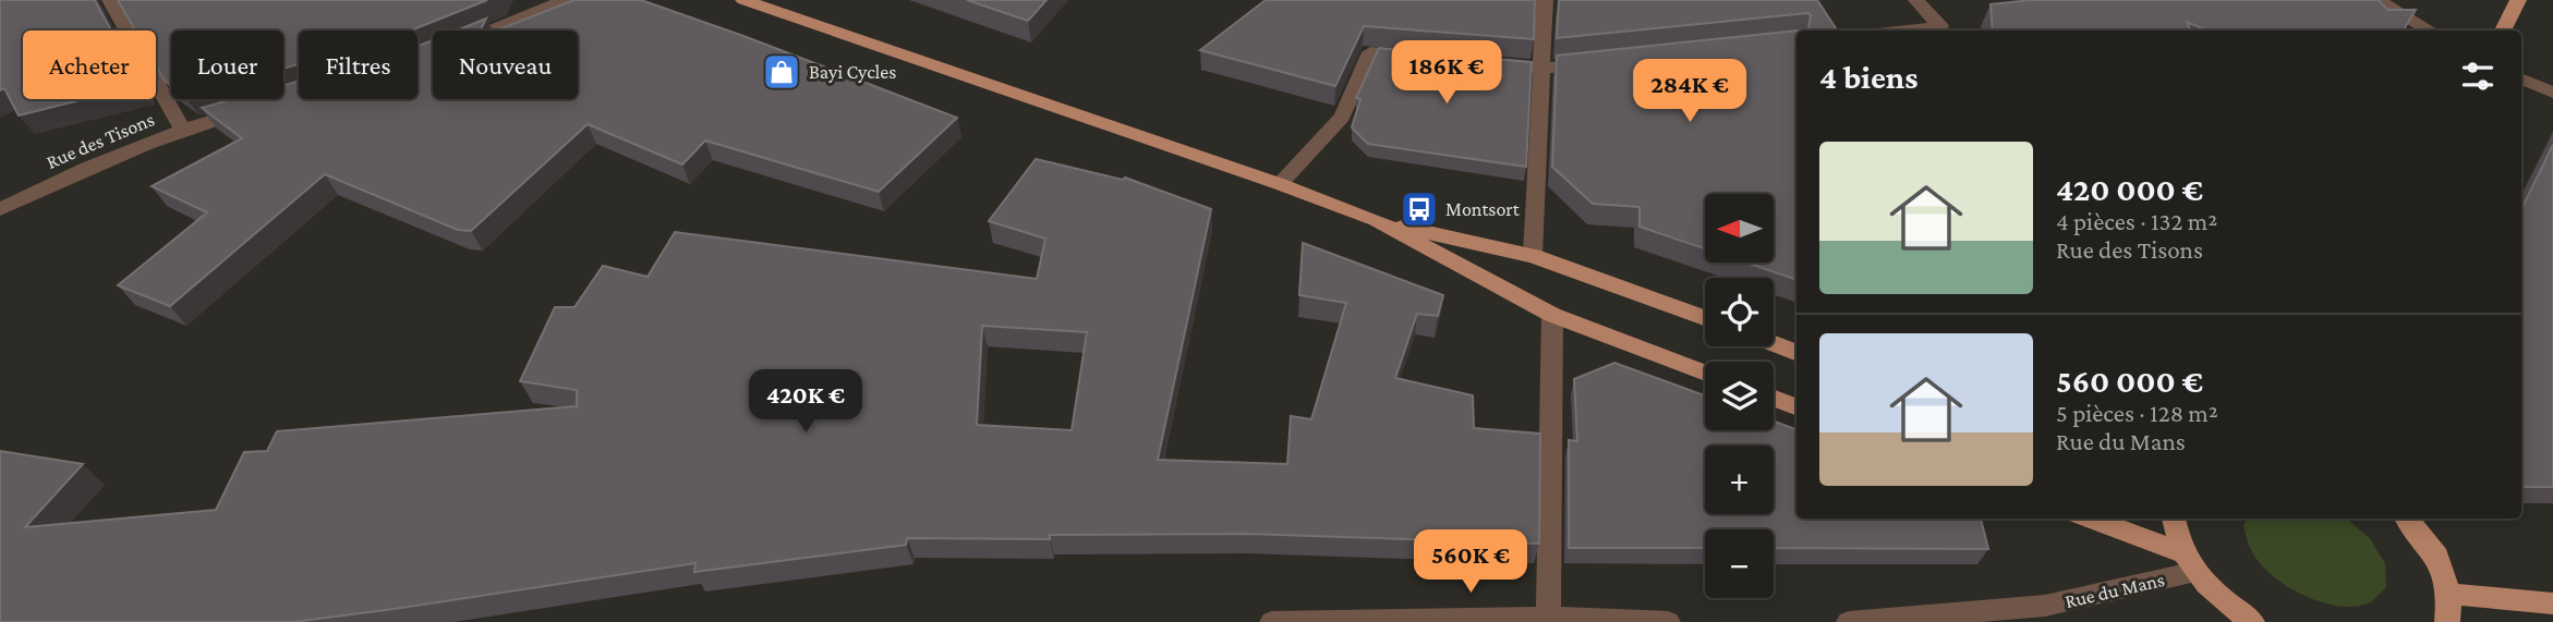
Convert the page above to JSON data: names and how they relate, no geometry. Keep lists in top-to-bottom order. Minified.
{"streets":{"street":["Rue des Tisons","Rue du Mans"]},"places":{"shop":["Bayi Cycles"],"bus stop":["Montsort"]},"north":"left","page":{"chip":["Acheter","Louer","Filtres","Nouveau"],"heading":"4 biens","price":["186K €","284K €","420K €","560K €"],"list":[{"name":"420 000 €","note":"4 pièces · 132 m² · Rue des Tisons"},{"name":"560 000 €","note":"5 pièces · 128 m² · Rue du Mans"}],"map_buttons":["+","−"]}}
